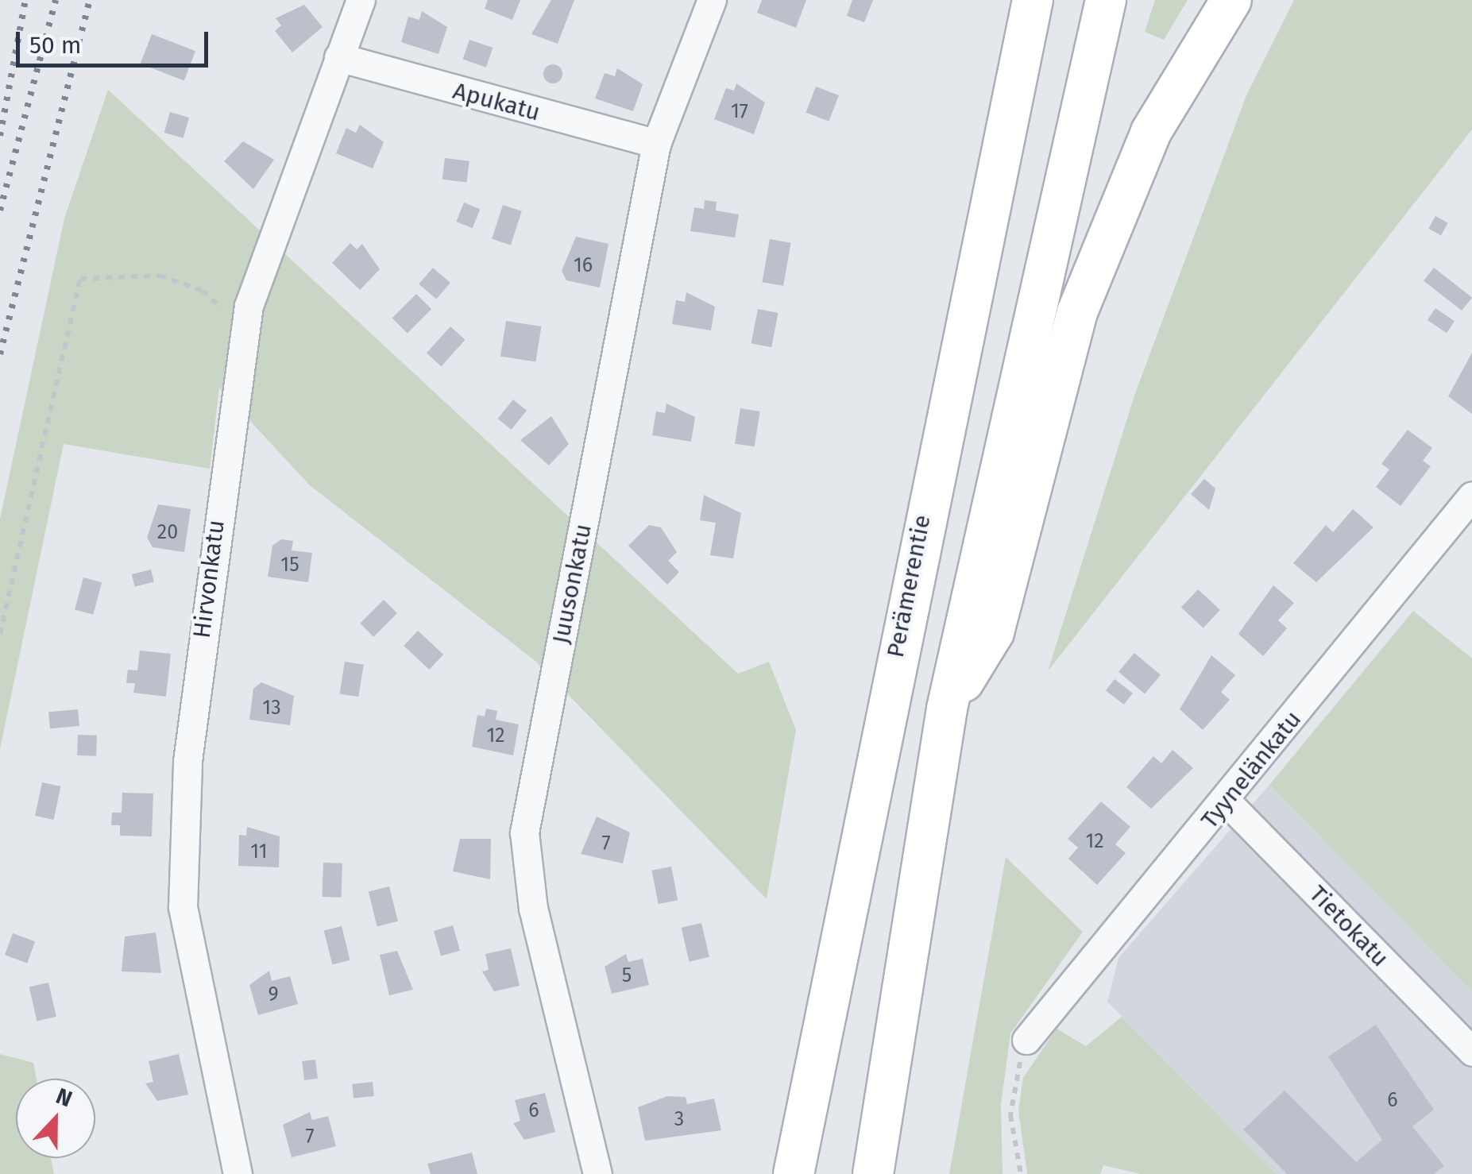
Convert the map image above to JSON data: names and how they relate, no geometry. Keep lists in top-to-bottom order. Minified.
{"streets":{"highway":["Perämerentie"],"street":["Apukatu","Hirvonkatu","Juusonkatu","Tyynelänkatu","Tietokatu"]},"crossings":[["Apukatu","Hirvonkatu"],["Apukatu","Juusonkatu"],["Tyynelänkatu","Tietokatu"]],"house_numbers":["17","16","20","15","13","12","12","7","11","5","9","6","6","3","7"],"scale_bar":"50 m","north":"top"}
